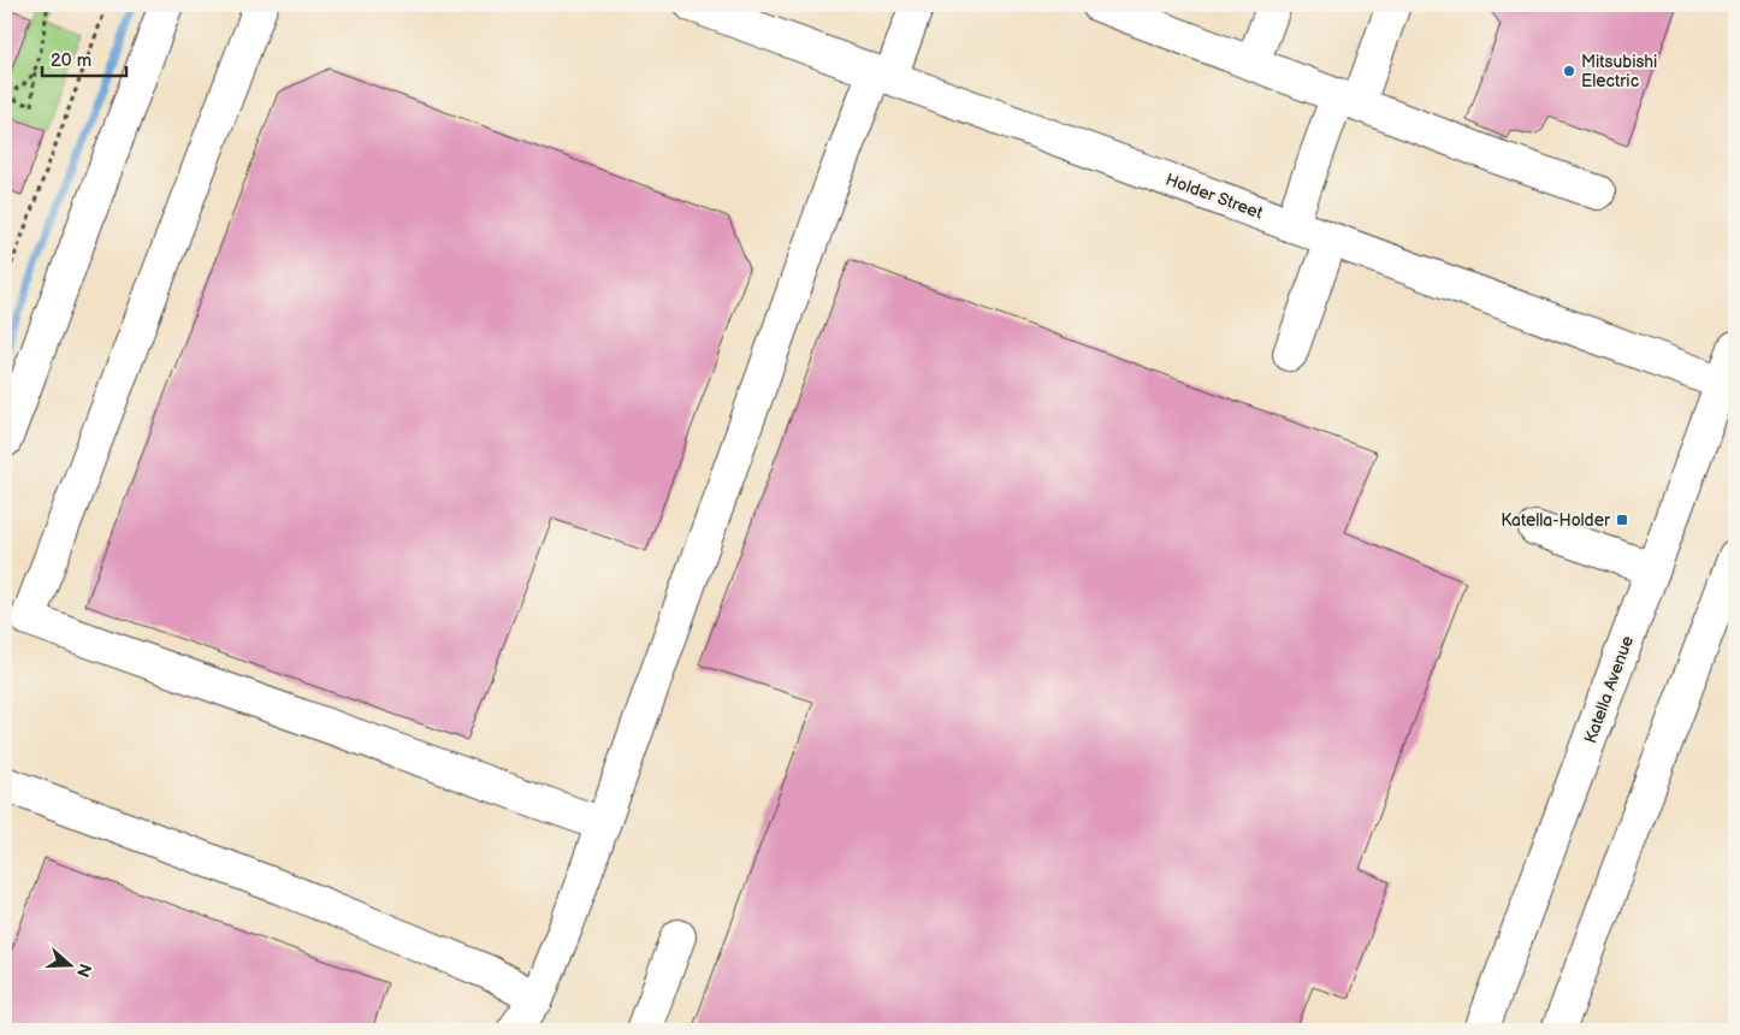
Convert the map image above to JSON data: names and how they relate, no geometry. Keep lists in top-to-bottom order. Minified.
{"streets":{"main road":["Holder Street","Katella Avenue"]},"crossings":[["Holder Street","Katella Avenue"]],"places":{"other":["Mitsubishi Electric"],"transit":["Katella-Holder"]},"scale_bar":"20 m","north":"right"}
